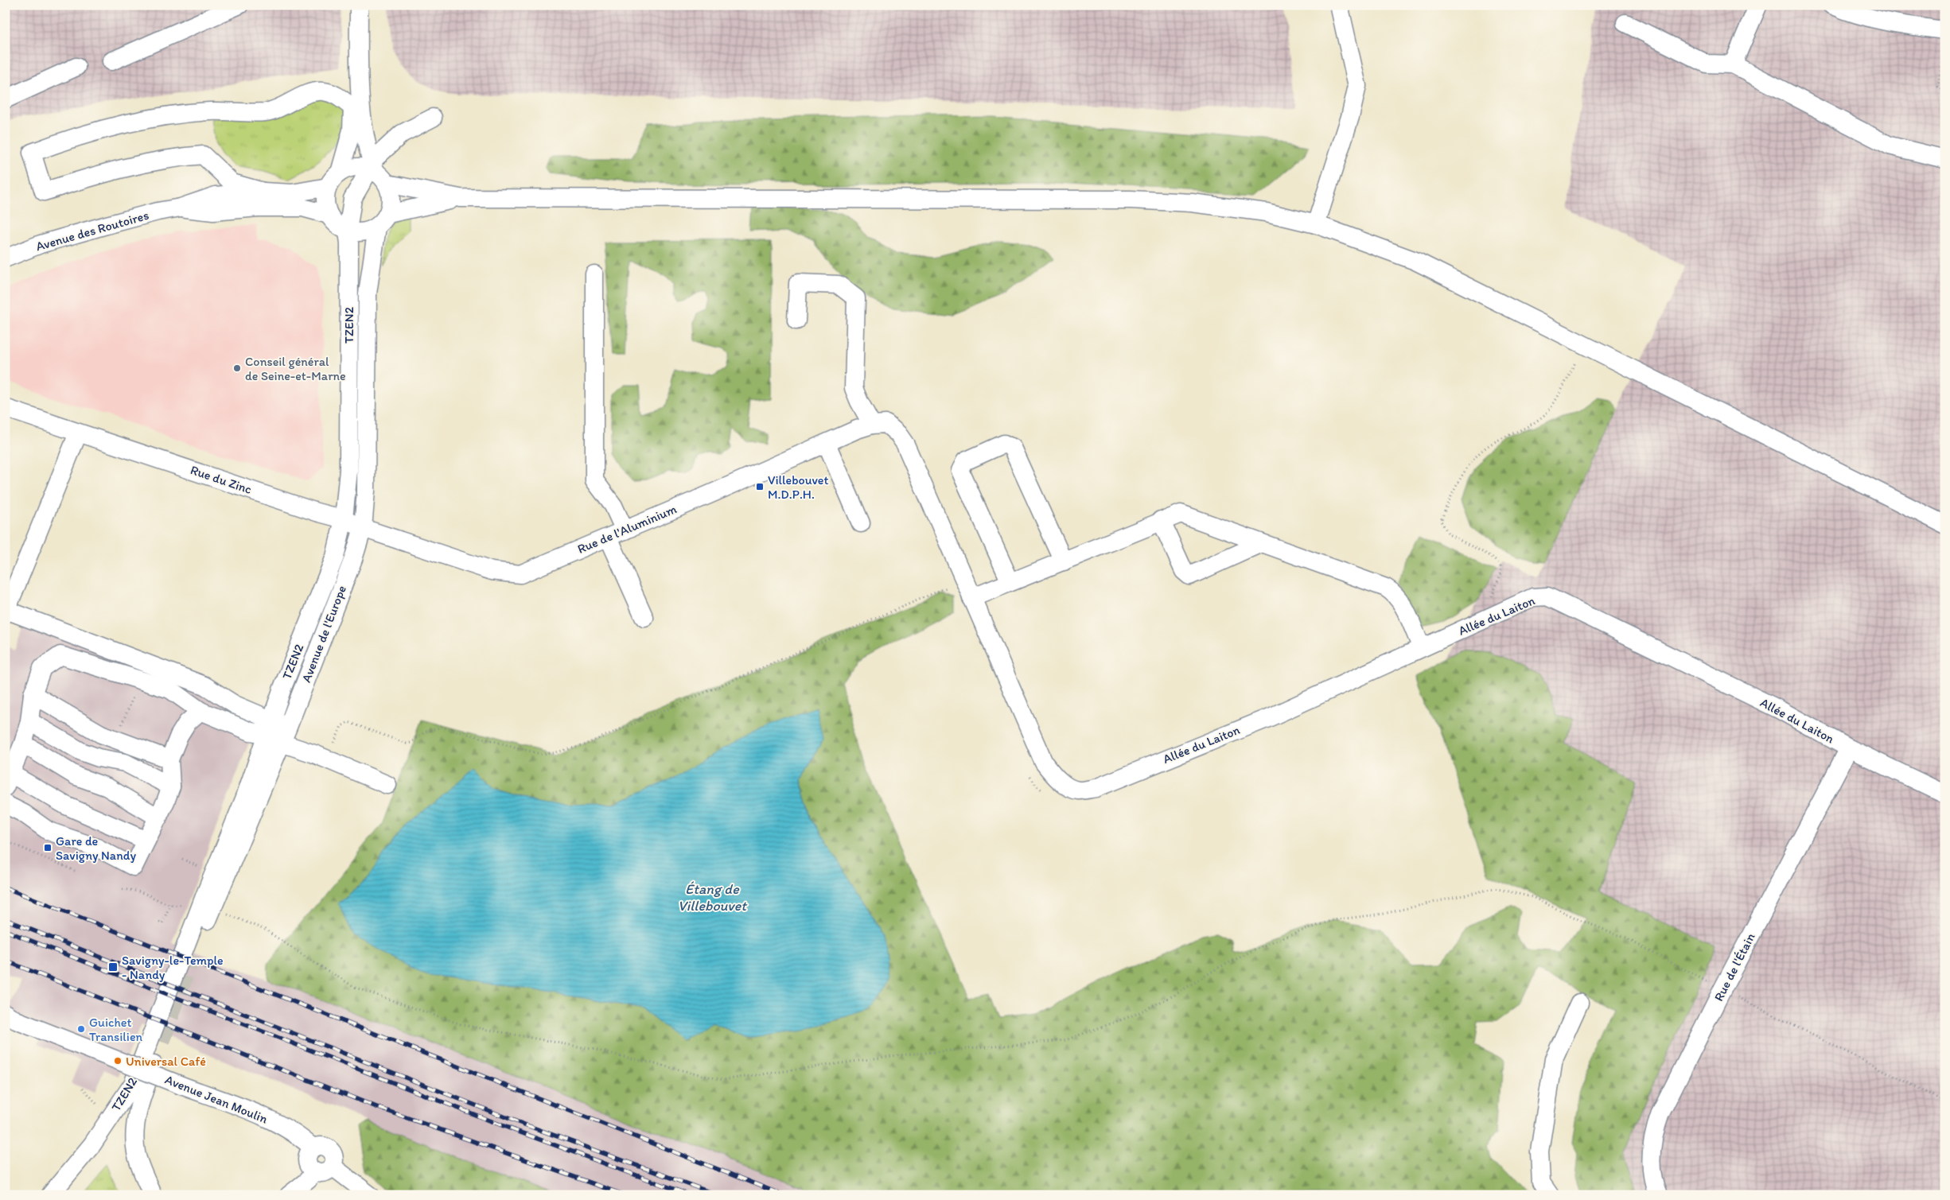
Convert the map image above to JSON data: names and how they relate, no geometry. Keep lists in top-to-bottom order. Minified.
{"streets":{"street":["Avenue des Routoires","TZEN2","Rue du Zinc","Rue de l'Aluminium","Allée du Laiton","Avenue de l'Europe","Rue de l'Étain","Avenue Jean Moulin"]},"crossings":[["Avenue des Routoires","TZEN2"],["Avenue des Routoires","Avenue de l'Europe"],["TZEN2","Rue du Zinc"],["TZEN2","Avenue de l'Europe"],["Rue du Zinc","Rue de l'Aluminium"],["Rue du Zinc","Avenue de l'Europe"],["Rue de l'Aluminium","Allée du Laiton"],["Rue de l'Aluminium","Avenue de l'Europe"],["Allée du Laiton","Rue de l'Étain"]],"water":["Étang de Villebouvet"],"places":{"other":["Conseil général de Seine-et-Marne","Guichet Transilien","Universal Café"],"transit":["Villebouvet M.D.P.H.","Gare de Savigny Nandy","Savigny-le-Temple - Nandy"]}}
